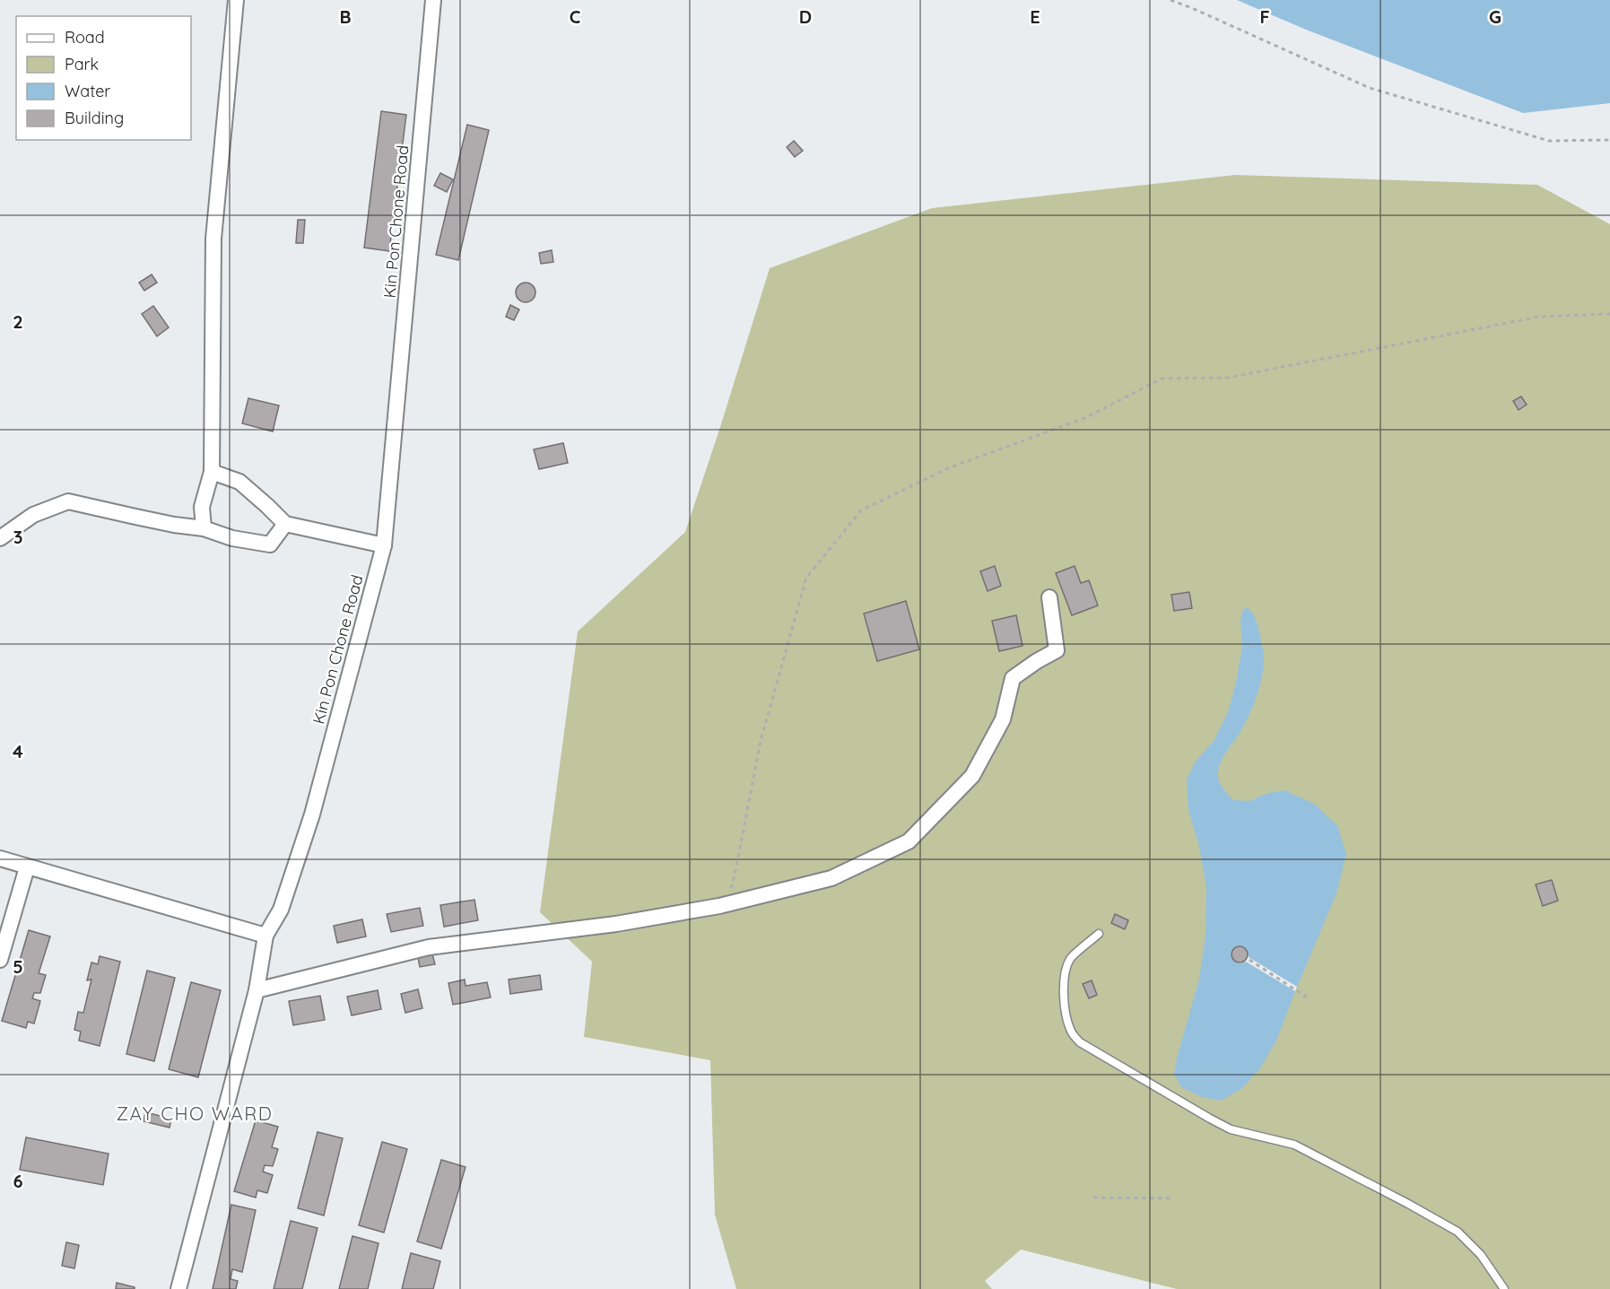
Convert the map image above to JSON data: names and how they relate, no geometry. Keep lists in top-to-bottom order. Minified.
{"streets":{"street":["Kin Pon Chone Road"]},"districts":["ZAY CHO WARD"],"legend":["Road","Park","Water","Building"],"grid":{"columns":["B","C","D","E","F","G"],"rows":["2","3","4","5","6"]}}
